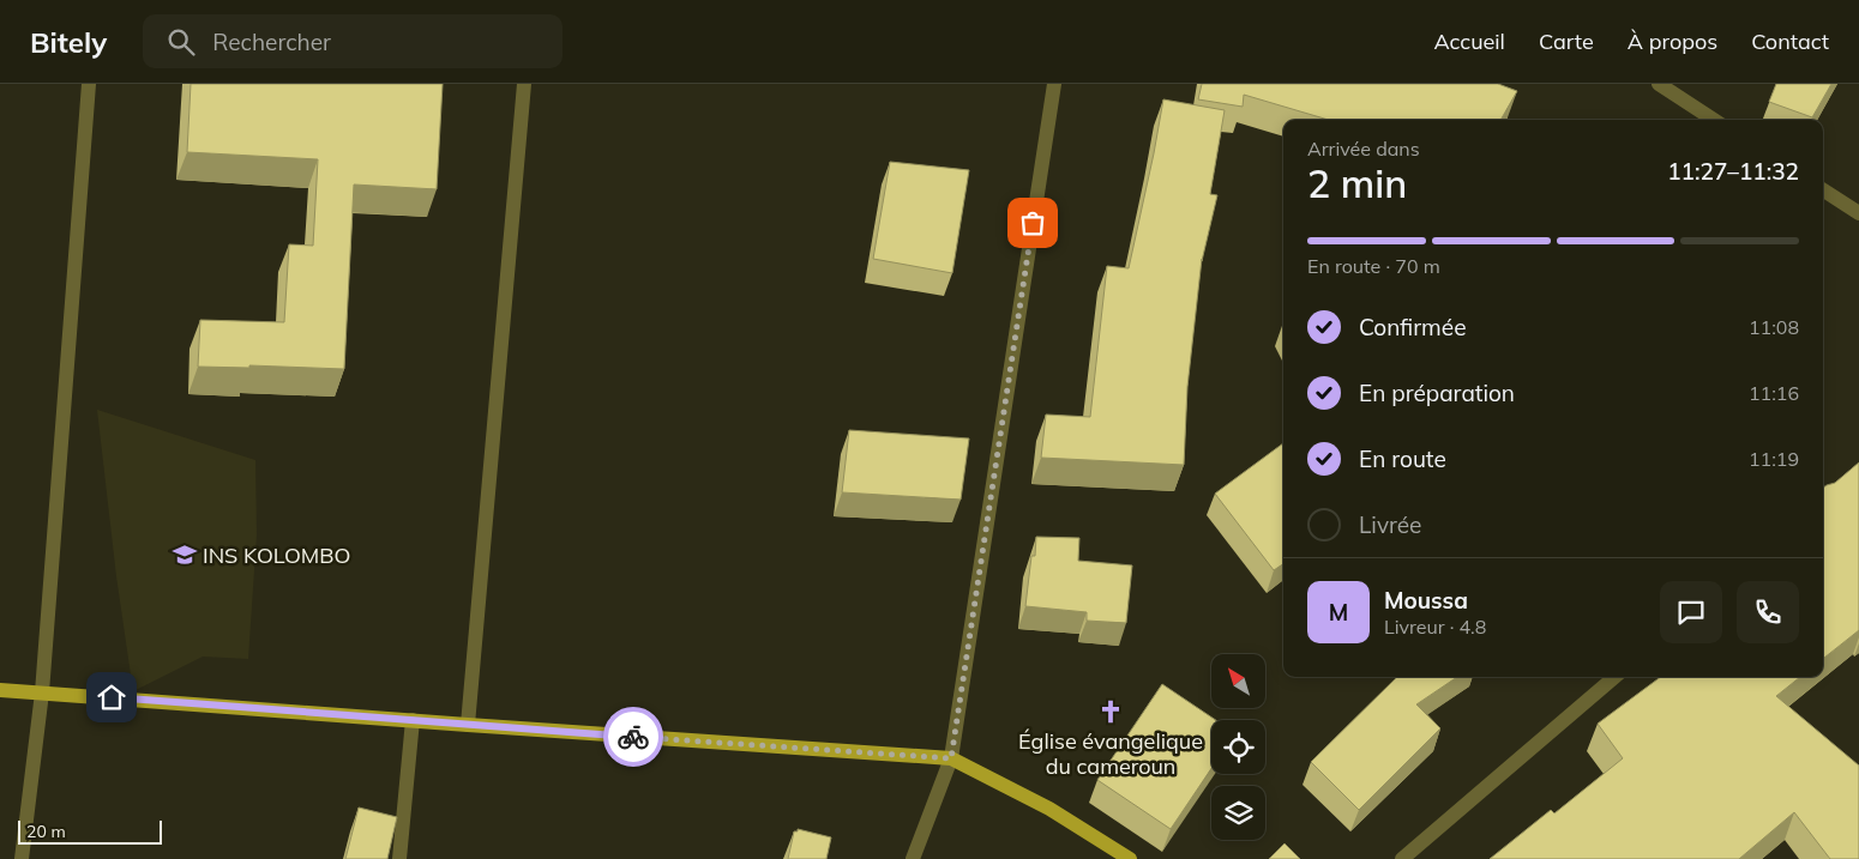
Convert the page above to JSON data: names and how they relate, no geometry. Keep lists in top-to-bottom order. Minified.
{"places":{"school or university":["INS KOLOMBO"],"church":["Église évangelique du cameroun"]},"scale_bar":"20 m","north":"top left","page":{"header":"Bitely","search":"Rechercher","nav":["Accueil","Carte","À propos","Contact"],"heading":["2 min","Arrivée dans","11:27–11:32"],"panel":["Moussa","Livreur · 4.8"],"bar":"En route · 70 m","list":[["Confirmée","11:08"],["En préparation","11:16"],["En route","11:19"],"Livrée"],"round":"M","scale":"20 m"}}
